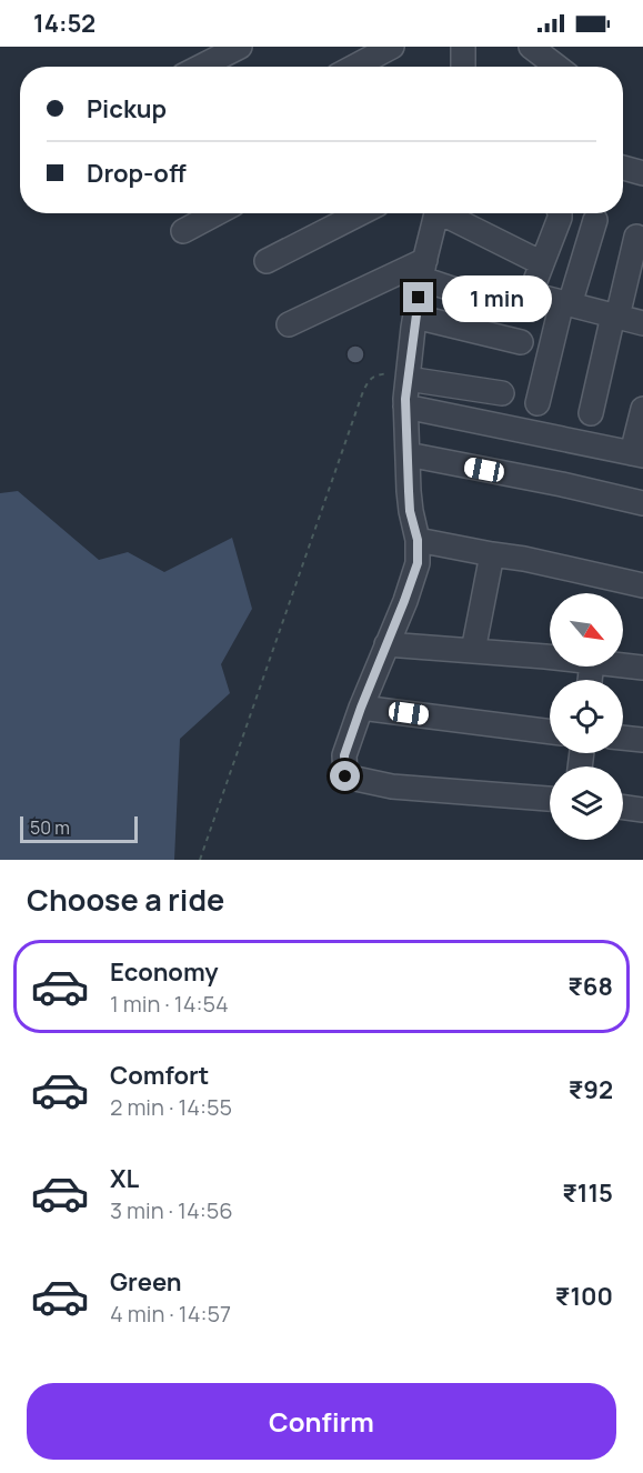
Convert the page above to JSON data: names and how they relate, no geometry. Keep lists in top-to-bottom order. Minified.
{"scale_bar":"50 m","north":"bottom right","page":{"status":"14:52","banner":["Pickup","Drop-off"],"bubble":"1 min","scale":"50 m","heading":"Choose a ride","list":[{"name":"Economy","note":"1 min · 14:54","value":"₹68"},{"name":"Comfort","note":"2 min · 14:55","value":"₹92"},{"name":"XL","note":"3 min · 14:56","value":"₹115"},{"name":"Green","note":"4 min · 14:57","value":"₹100"}],"buttons":"Confirm"}}
